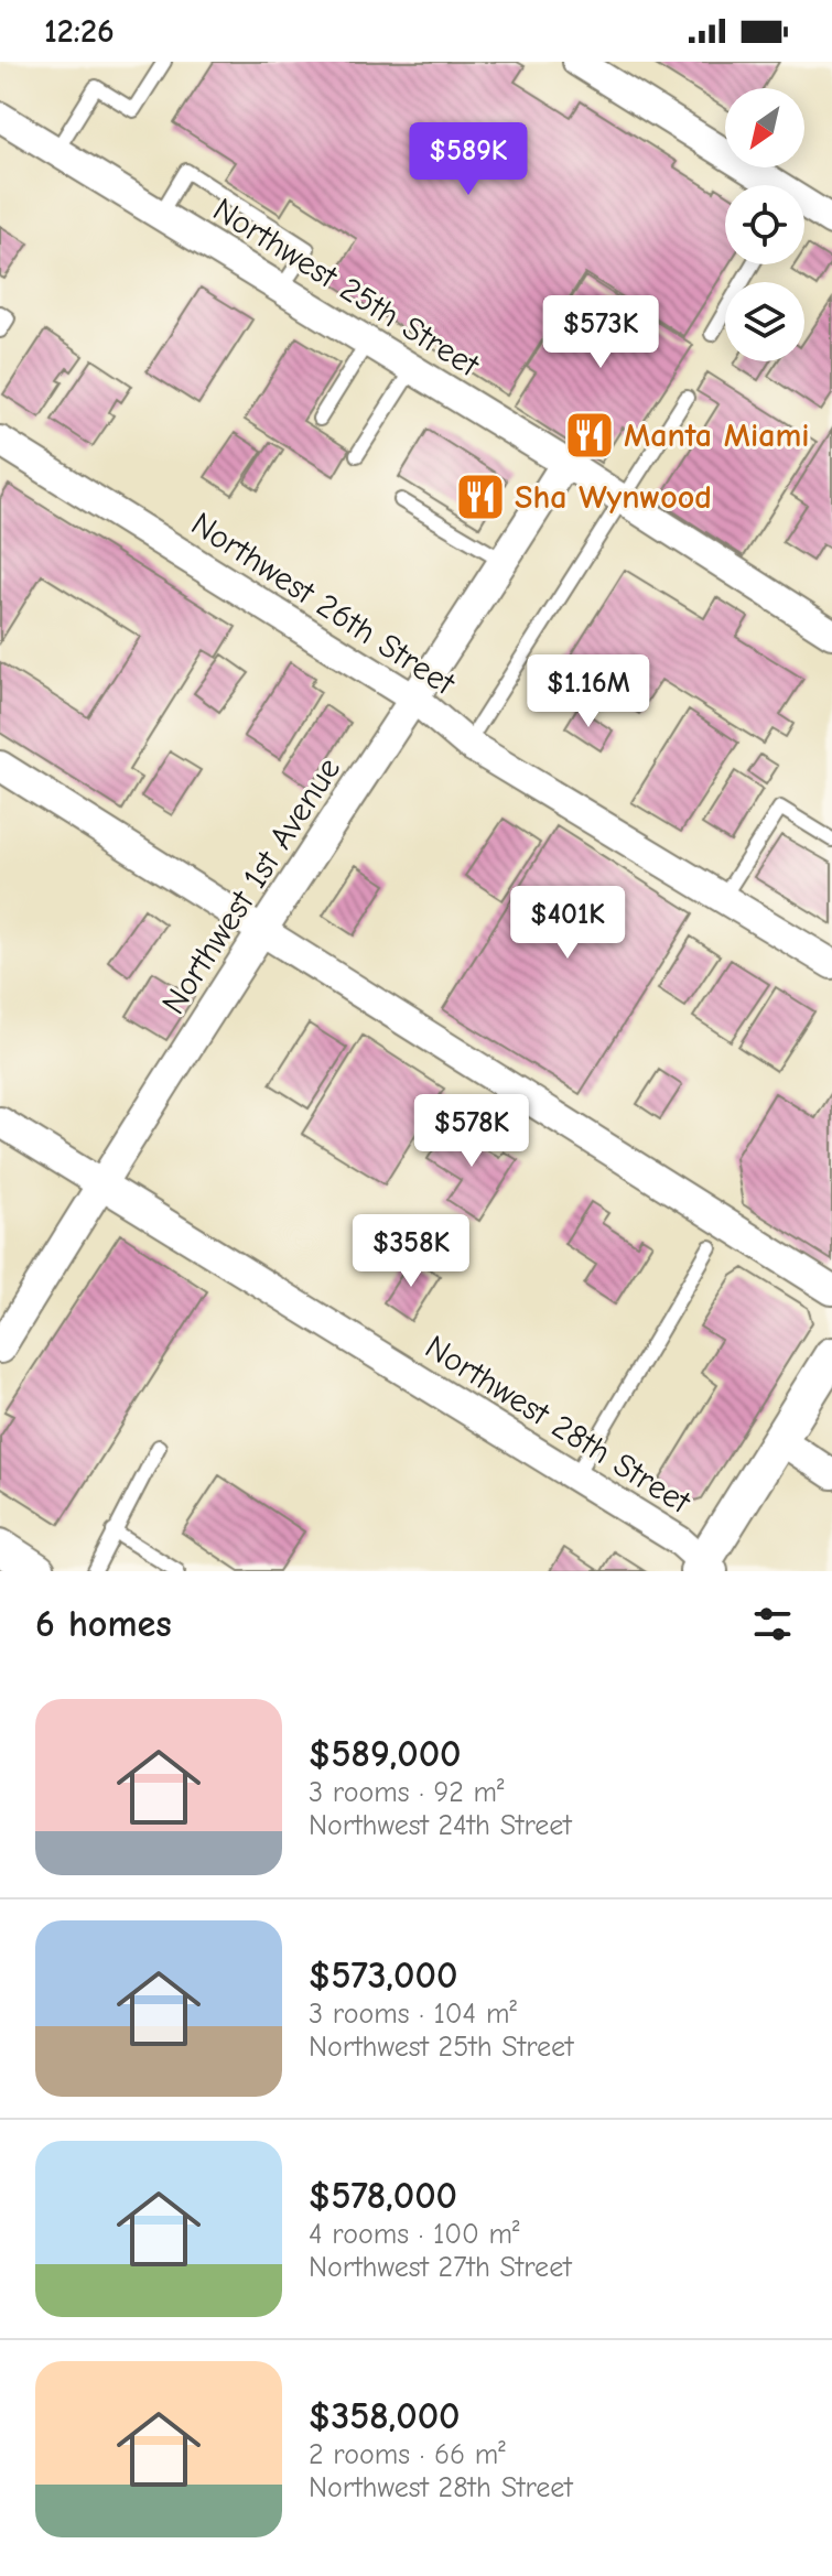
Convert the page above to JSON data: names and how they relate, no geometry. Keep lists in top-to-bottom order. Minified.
{"streets":{"street":["Northwest 25th Street","Northwest 26th Street","Northwest 1st Avenue","Northwest 28th Street"]},"crossings":[["Northwest 25th Street","Northwest 1st Avenue"],["Northwest 26th Street","Northwest 1st Avenue"],["Northwest 1st Avenue","Northwest 28th Street"]],"places":{"restaurant":["Manta Miami","Sha Wynwood"]},"north":"bottom left","page":{"status":"12:26","price":["$589K","$573K","$1.16M","$401K","$578K","$358K"],"heading":"6 homes","list":[{"name":"$589,000","note":"3 rooms · 92 m² · Northwest 24th Street"},{"name":"$573,000","note":"3 rooms · 104 m² · Northwest 25th Street"},{"name":"$578,000","note":"4 rooms · 100 m² · Northwest 27th Street"},{"name":"$358,000","note":"2 rooms · 66 m² · Northwest 28th Street"}]}}
